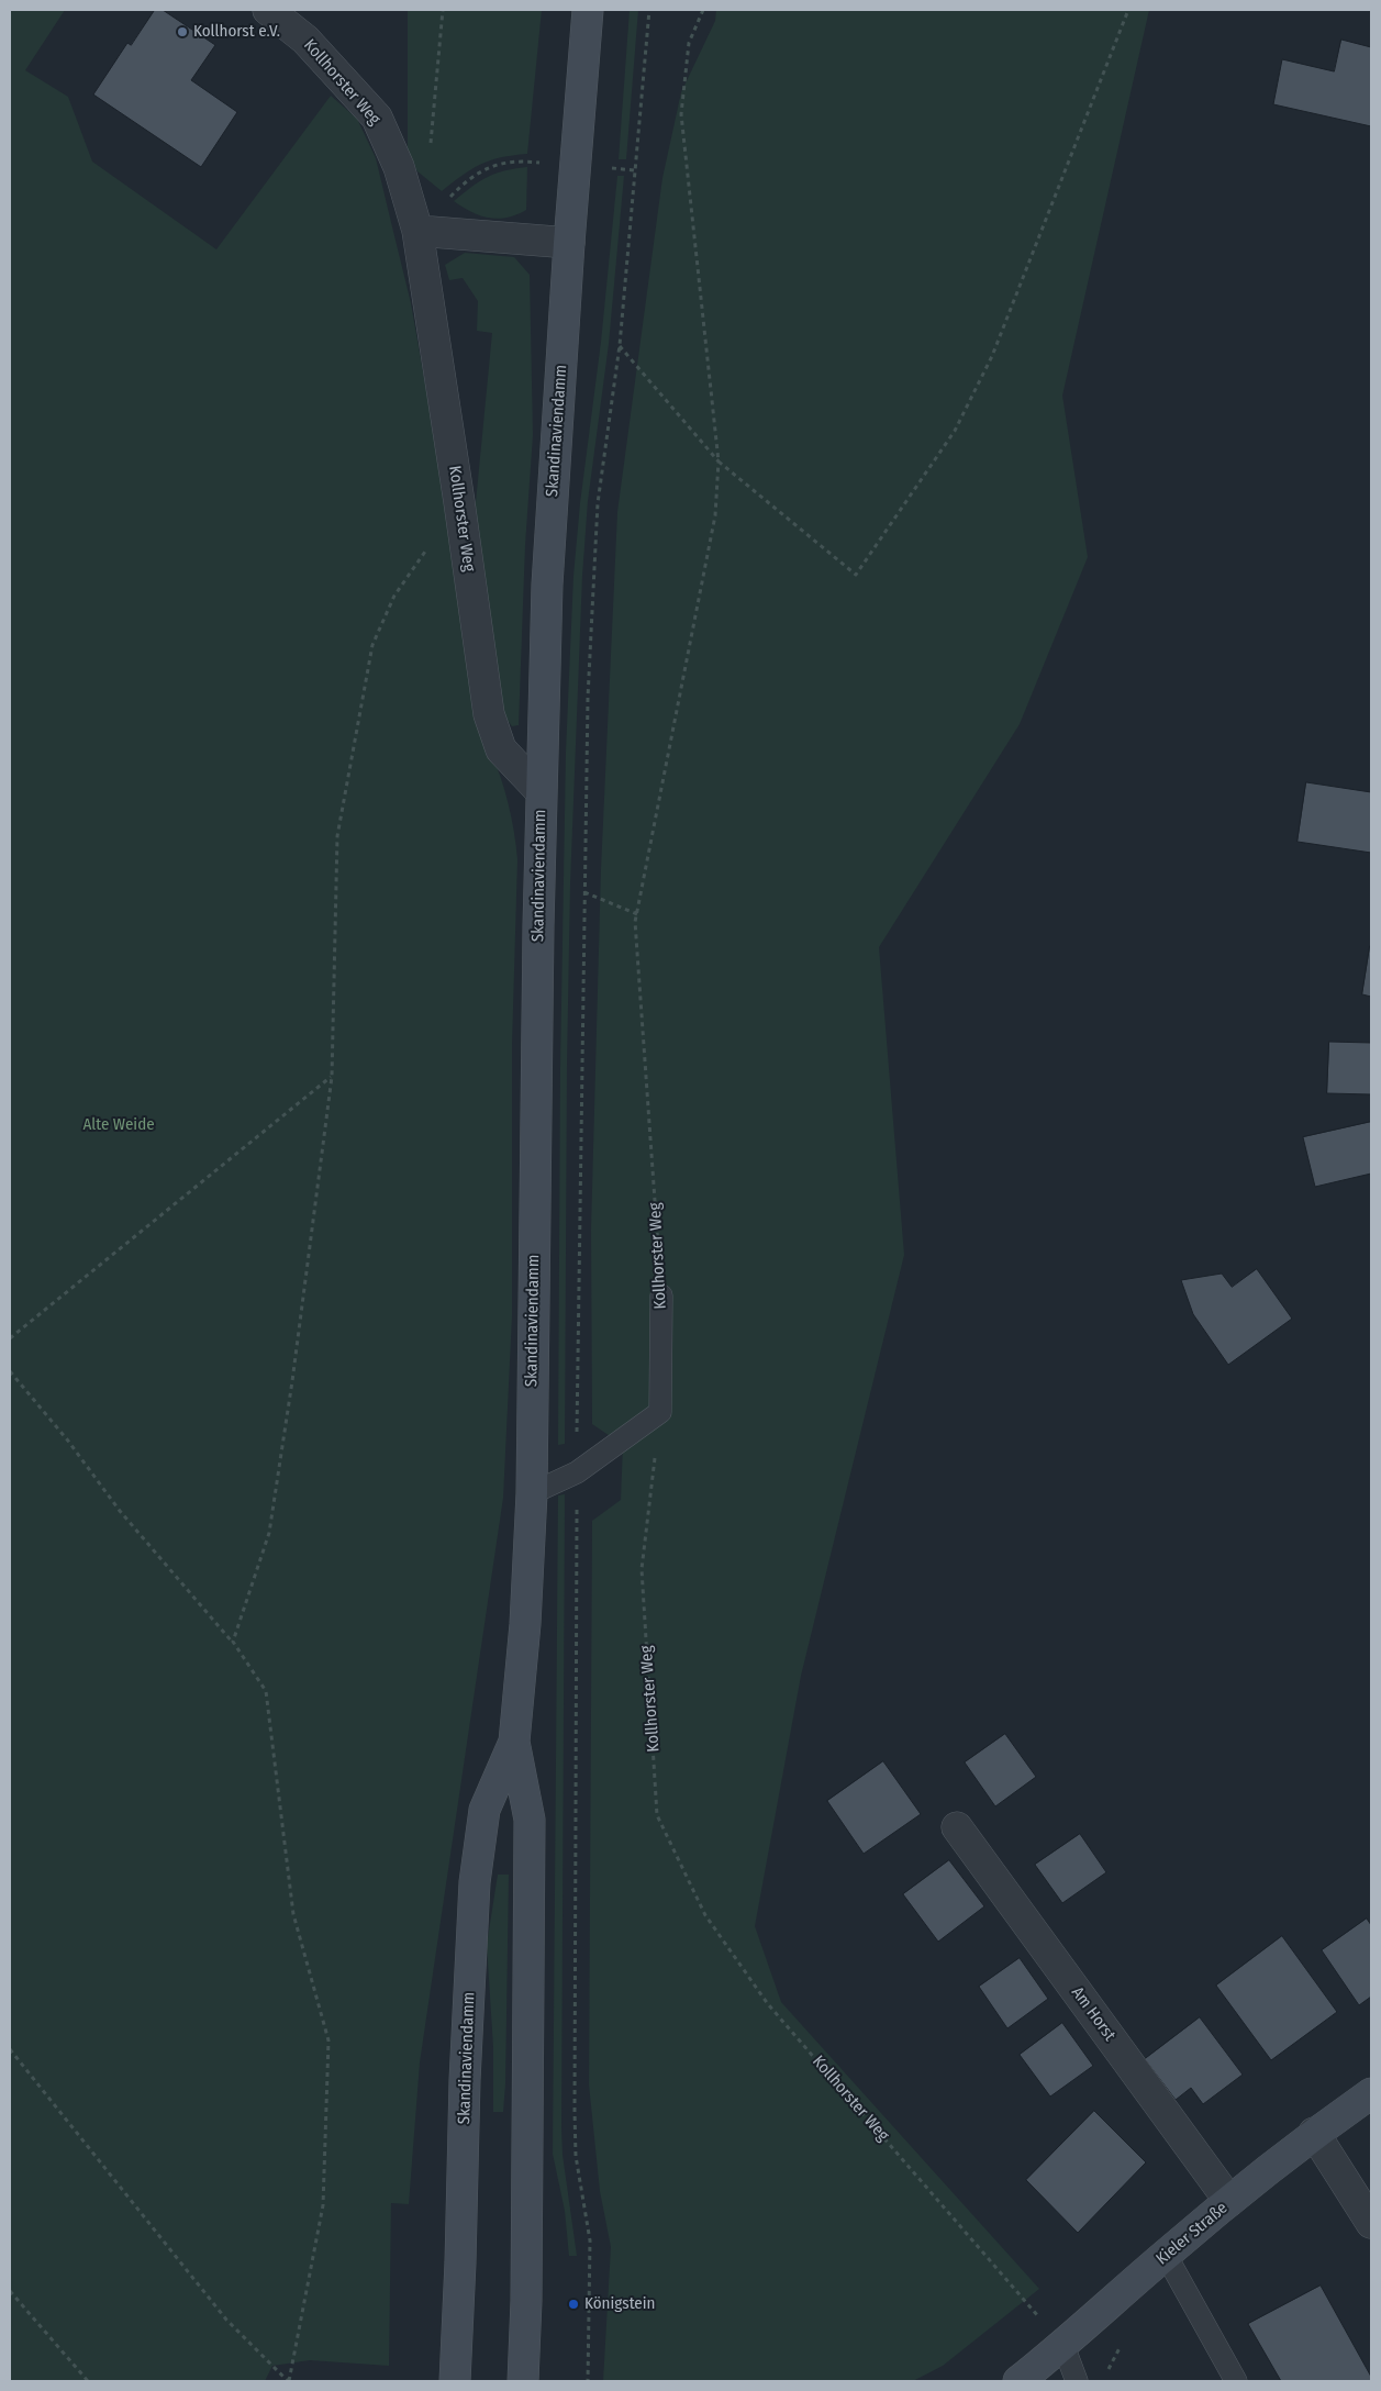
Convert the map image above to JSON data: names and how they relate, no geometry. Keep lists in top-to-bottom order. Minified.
{"streets":{"main road":["Skandinaviendamm","Kieler Straße"],"street":["Kollhorster Weg","Am Horst"]},"crossings":[["Kollhorster Weg","Skandinaviendamm"],["Kollhorster Weg","Kieler Straße"],["Am Horst","Kieler Straße"]],"parks":["Alte Weide"],"places":["Kollhorst e.V.","Königstein"]}
